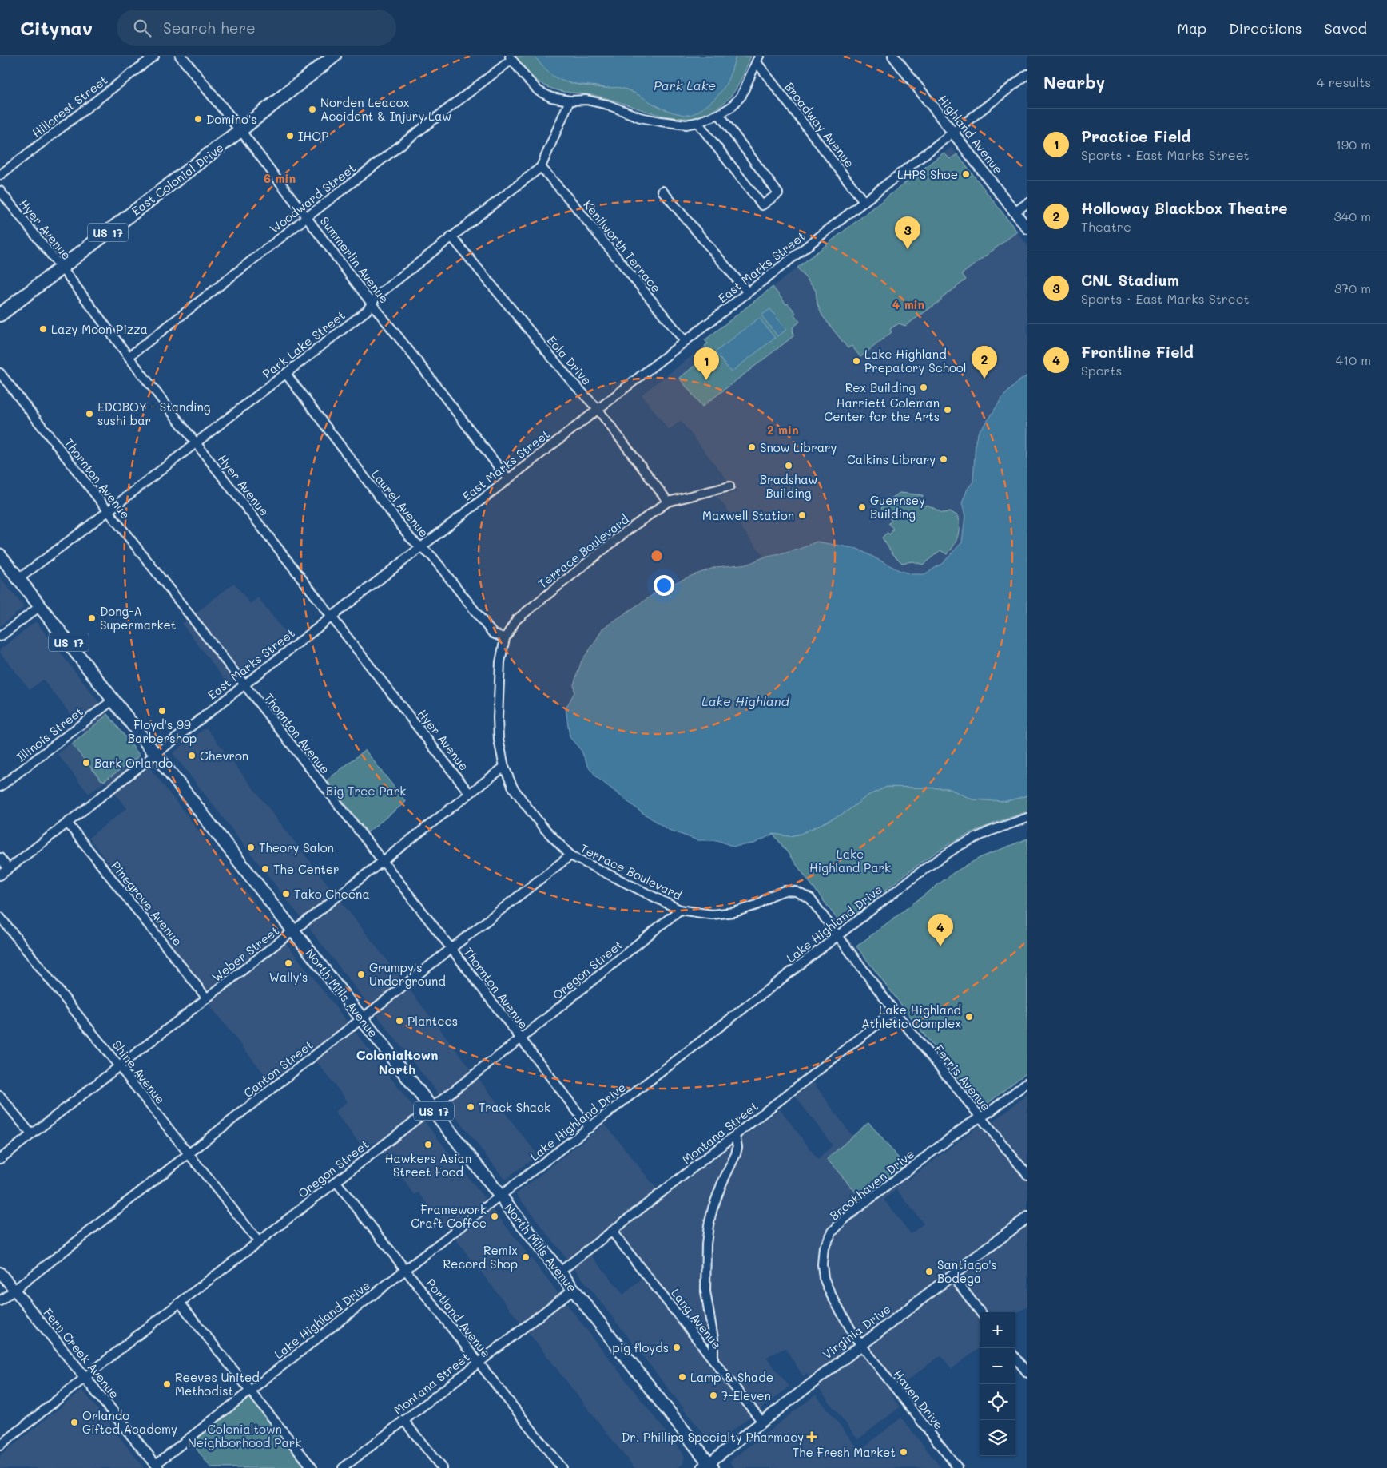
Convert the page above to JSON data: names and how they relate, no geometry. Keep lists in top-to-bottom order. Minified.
{"streets":{"highway":["East Colonial Drive","US 17"],"main road":["North Mills Avenue"],"street":["Hillcrest Street","Broadway Avenue","Highland Avenue","Woodward Street","Hyer Avenue","Kenilworth Terrace","Summerlin Avenue","East Marks Street","Park Lake Street","Eola Drive","Thornton Avenue","Laurel Avenue","Terrace Boulevard","Illinois Street","Pinegrove Avenue","Lake Highland Drive","Weber Street","Oregon Street","Canton Street","Shine Avenue","Ferris Avenue","Montana Street","Brookhaven Drive","Portland Avenue","Lang Avenue","Virginia Drive","Fern Creek Avenue","Haven Drive"]},"crossings":[["Broadway Avenue","East Marks Street"],["Highland Avenue","East Marks Street"],["East Colonial Drive","Hyer Avenue"],["East Colonial Drive","Summerlin Avenue"],["Woodward Street","Hyer Avenue"],["Woodward Street","Summerlin Avenue"],["Hyer Avenue","East Marks Street"],["Hyer Avenue","Park Lake Street"],["Hyer Avenue","Weber Street"],["Kenilworth Terrace","East Marks Street"],["Kenilworth Terrace","Park Lake Street"],["Summerlin Avenue","East Marks Street"],["Summerlin Avenue","Park Lake Street"],["East Marks Street","Eola Drive"],["East Marks Street","Thornton Avenue"],["East Marks Street","Laurel Avenue"],["East Marks Street","Pinegrove Avenue"],["East Marks Street","North Mills Avenue"],["Park Lake Street","Eola Drive"],["Park Lake Street","Thornton Avenue"],["Park Lake Street","Laurel Avenue"],["Park Lake Street","North Mills Avenue"],["Eola Drive","Terrace Boulevard"],["Thornton Avenue","Lake Highland Drive"],["Thornton Avenue","Weber Street"],["Thornton Avenue","Oregon Street"],["Thornton Avenue","Canton Street"],["Laurel Avenue","Terrace Boulevard"],["Terrace Boulevard","Lake Highland Drive"],["Terrace Boulevard","Weber Street"],["Terrace Boulevard","Oregon Street"],["Terrace Boulevard","Canton Street"],["Terrace Boulevard","Ferris Avenue"],["Illinois Street","North Mills Avenue"],["Pinegrove Avenue","Weber Street"],["Lake Highland Drive","North Mills Avenue"],["Lake Highland Drive","Ferris Avenue"],["Lake Highland Drive","Portland Avenue"],["Lake Highland Drive","Fern Creek Avenue"],["Weber Street","North Mills Avenue"],["Weber Street","Shine Avenue"],["Oregon Street","North Mills Avenue"],["Oregon Street","Shine Avenue"],["Oregon Street","Portland Avenue"],["Oregon Street","Fern Creek Avenue"],["North Mills Avenue","Canton Street"],["North Mills Avenue","Montana Street"],["North Mills Avenue","Virginia Drive"],["Canton Street","Shine Avenue"],["Canton Street","Fern Creek Avenue"],["Ferris Avenue","Montana Street"],["Ferris Avenue","Brookhaven Drive"],["Montana Street","Portland Avenue"],["Montana Street","Lang Avenue"],["Brookhaven Drive","Virginia Drive"],["Brookhaven Drive","Haven Drive"],["Lang Avenue","Virginia Drive"],["Virginia Drive","Haven Drive"]],"districts":["Colonialtown North"],"water":["Park Lake","Lake Highland"],"parks":["Big Tree Park","Lake Highland Park","Colonialtown Neighborhood Park"],"places":{"other":["Norden Leacox Accident & Injury Law","Domino's","IHOP","LHPS Shoe","Lazy Moon Pizza","Lake Highland Prepatory School","Rex Building","Harriett Coleman Center for the Arts","EDOBOY - Standing sushi bar","Snow Library","Calkins Library","Bradshaw Building","Guernsey Building","Maxwell Station","Dong-A Supermarket","Floyd's 99 Barbershop","Chevron","Bark Orlando","Theory Salon","The Center","Tako Cheena","Wally's","Grumpy's Underground","Lake Highland Athletic Complex","Plantees","Track Shack","Hawkers Asian Street Food","Framework Craft Coffee","Remix Record Shop","Santiago's Bodega","pig floyds","Lamp & Shade","Reeves United Methodist","7-Eleven","Orlando Gifted Academy","The Fresh Market"],"health":["Dr. Phillips Specialty Pharmacy"]},"page":{"header":"Citynav","search":"Search here","nav":["Map","Directions","Saved"],"heading":["Nearby","4 results"],"list":[{"mark":"1","name":"Practice Field","note":"Sports · East Marks Street","value":"190 m"},{"mark":"2","name":"Holloway Blackbox Theatre","note":"Theatre","value":"340 m"},{"mark":"3","name":"CNL Stadium","note":"Sports · East Marks Street","value":"370 m"},{"mark":"4","name":"Frontline Field","note":"Sports","value":"410 m"}],"pins":["3","2","1","4"],"map_buttons":["+","−"]},"rings":["6 min","4 min","2 min"]}
